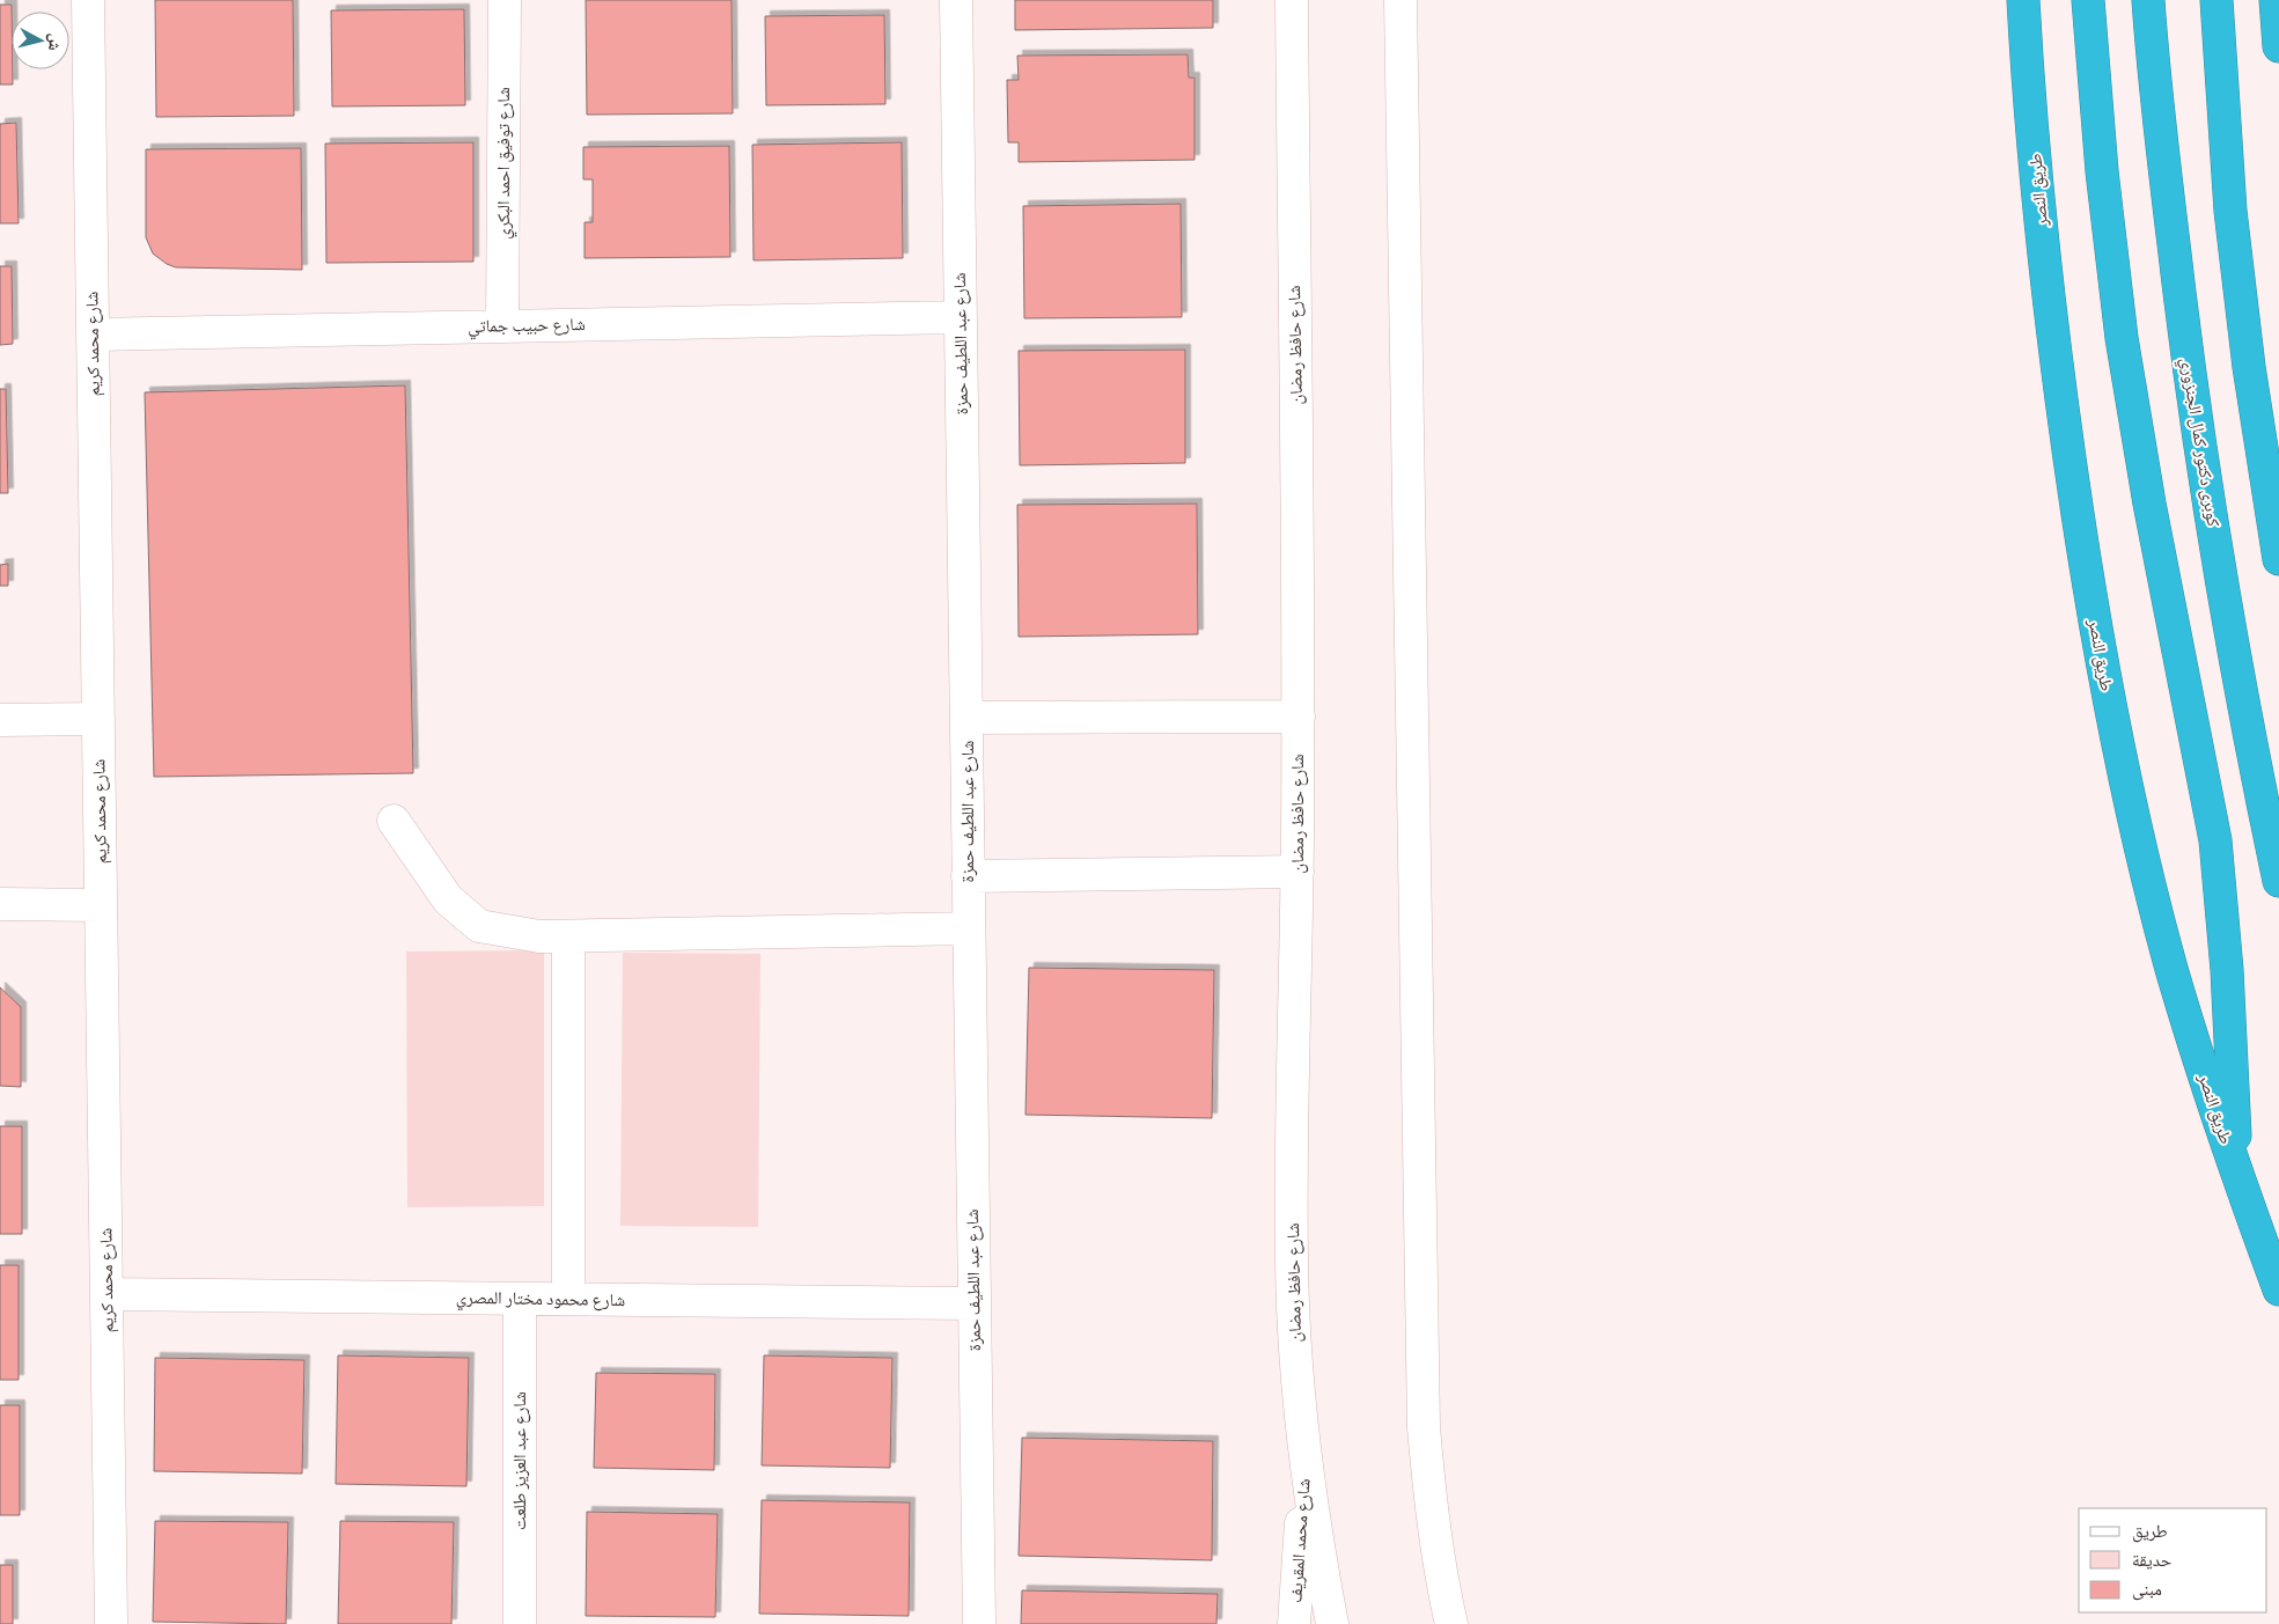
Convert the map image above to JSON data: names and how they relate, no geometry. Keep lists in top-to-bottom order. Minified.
{"streets":{"highway":["طريق النصر","كوبرى دكتور كمال الجنزوري"],"street":["شارع توفيق احمد البكري","شارع حبيب جماتي","شارع محمد كريم","شارع عبد اللطيف حمزة","شارع حافظ رمضان","شارع محمود مختار المصري","شارع عبد العزيز طلعت","شارع محمد المقريف"]},"crossings":[["شارع توفيق احمد البكري","شارع حبيب جماتي"],["شارع حبيب جماتي","شارع محمد كريم"],["شارع حبيب جماتي","شارع عبد اللطيف حمزة"],["شارع محمد كريم","شارع محمود مختار المصري"],["شارع عبد اللطيف حمزة","شارع محمود مختار المصري"],["شارع حافظ رمضان","شارع محمد المقريف"],["شارع محمود مختار المصري","شارع عبد العزيز طلعت"]],"legend":["طريق","حديقة","مبنى"],"north":"right"}
